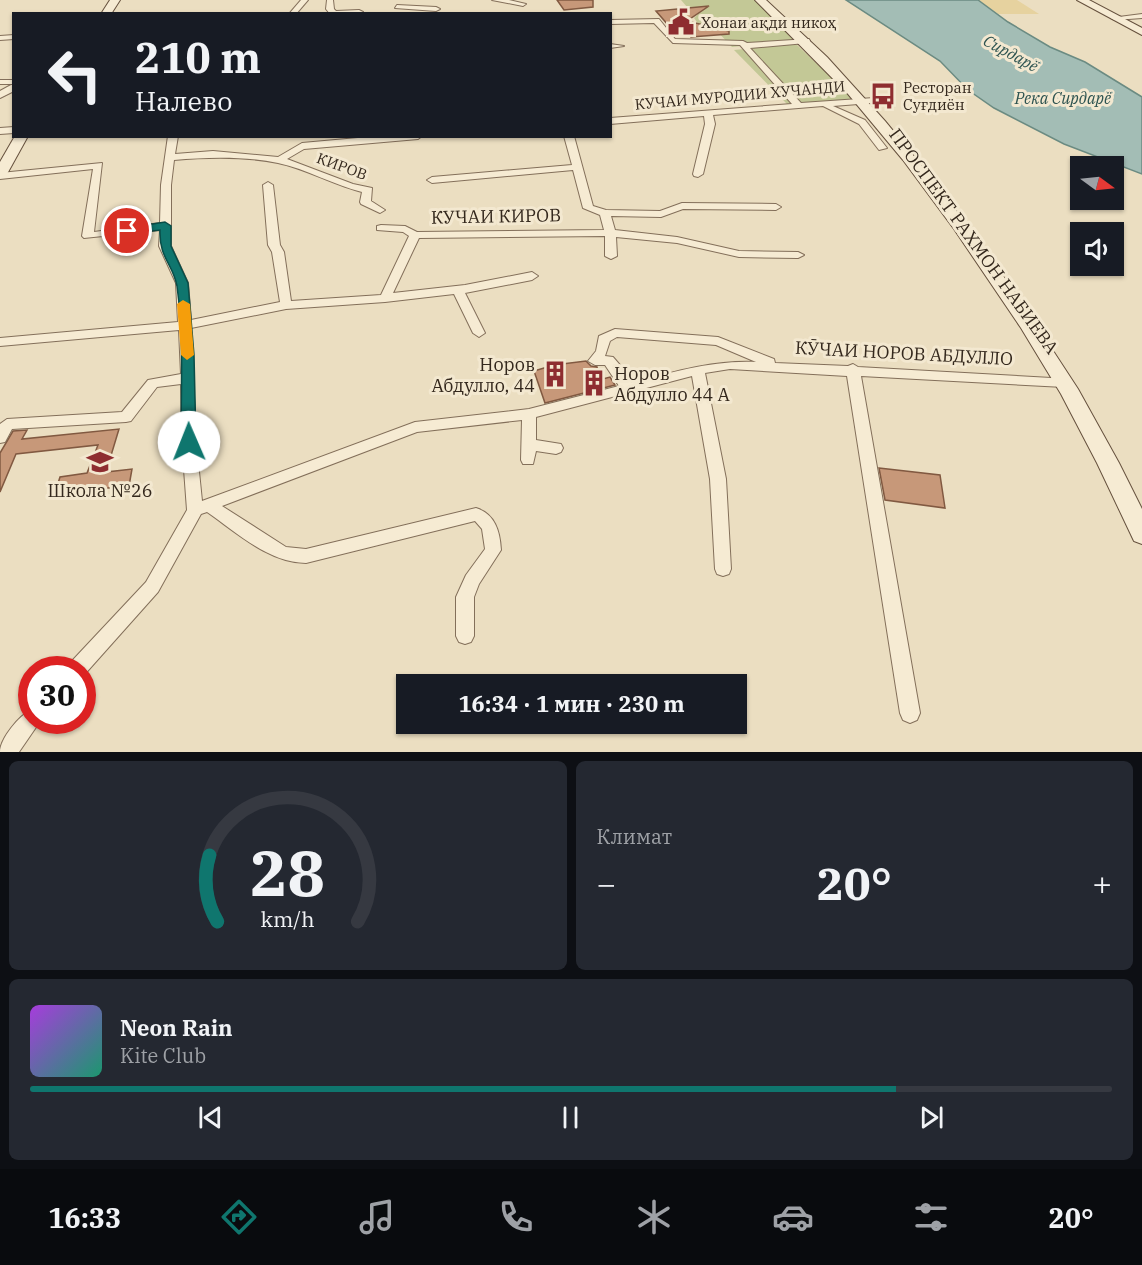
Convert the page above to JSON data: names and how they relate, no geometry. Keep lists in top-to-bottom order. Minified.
{"streets":{"main road":["ПРОСПЕКТ РАХМОН НАБИЕВА"],"street":["КУЧАИ МУРОДИИ ХУЧАНДИ","КИРОВ","КУЧАИ КИРОВ","КӮЧАИ НОРОВ АБДУЛЛО"]},"crossings":[["КУЧАИ МУРОДИИ ХУЧАНДИ","ПРОСПЕКТ РАХМОН НАБИЕВА"],["ПРОСПЕКТ РАХМОН НАБИЕВА","КӮЧАИ НОРОВ АБДУЛЛО"]],"water":["Сирдарё","Река Сирдарё"],"places":{"public building":["Хонаи ақди никоҳ"],"bus stop":["Ресторан Суғдиён"],"building":["Норов Абдулло, 44","Норов Абдулло 44 А"],"school or university":["Школа №26"]},"north":"right","page":{"turn":["210 m","Налево"],"limit":"30","trip":"16:34 · 1 мин · 230 m","tile":"Климат","heat":["−","20°","+"],"song":["Neon Rain","Kite Club"],"tabs":["16:33","20°"],"gauge":["28","km/h"]}}
